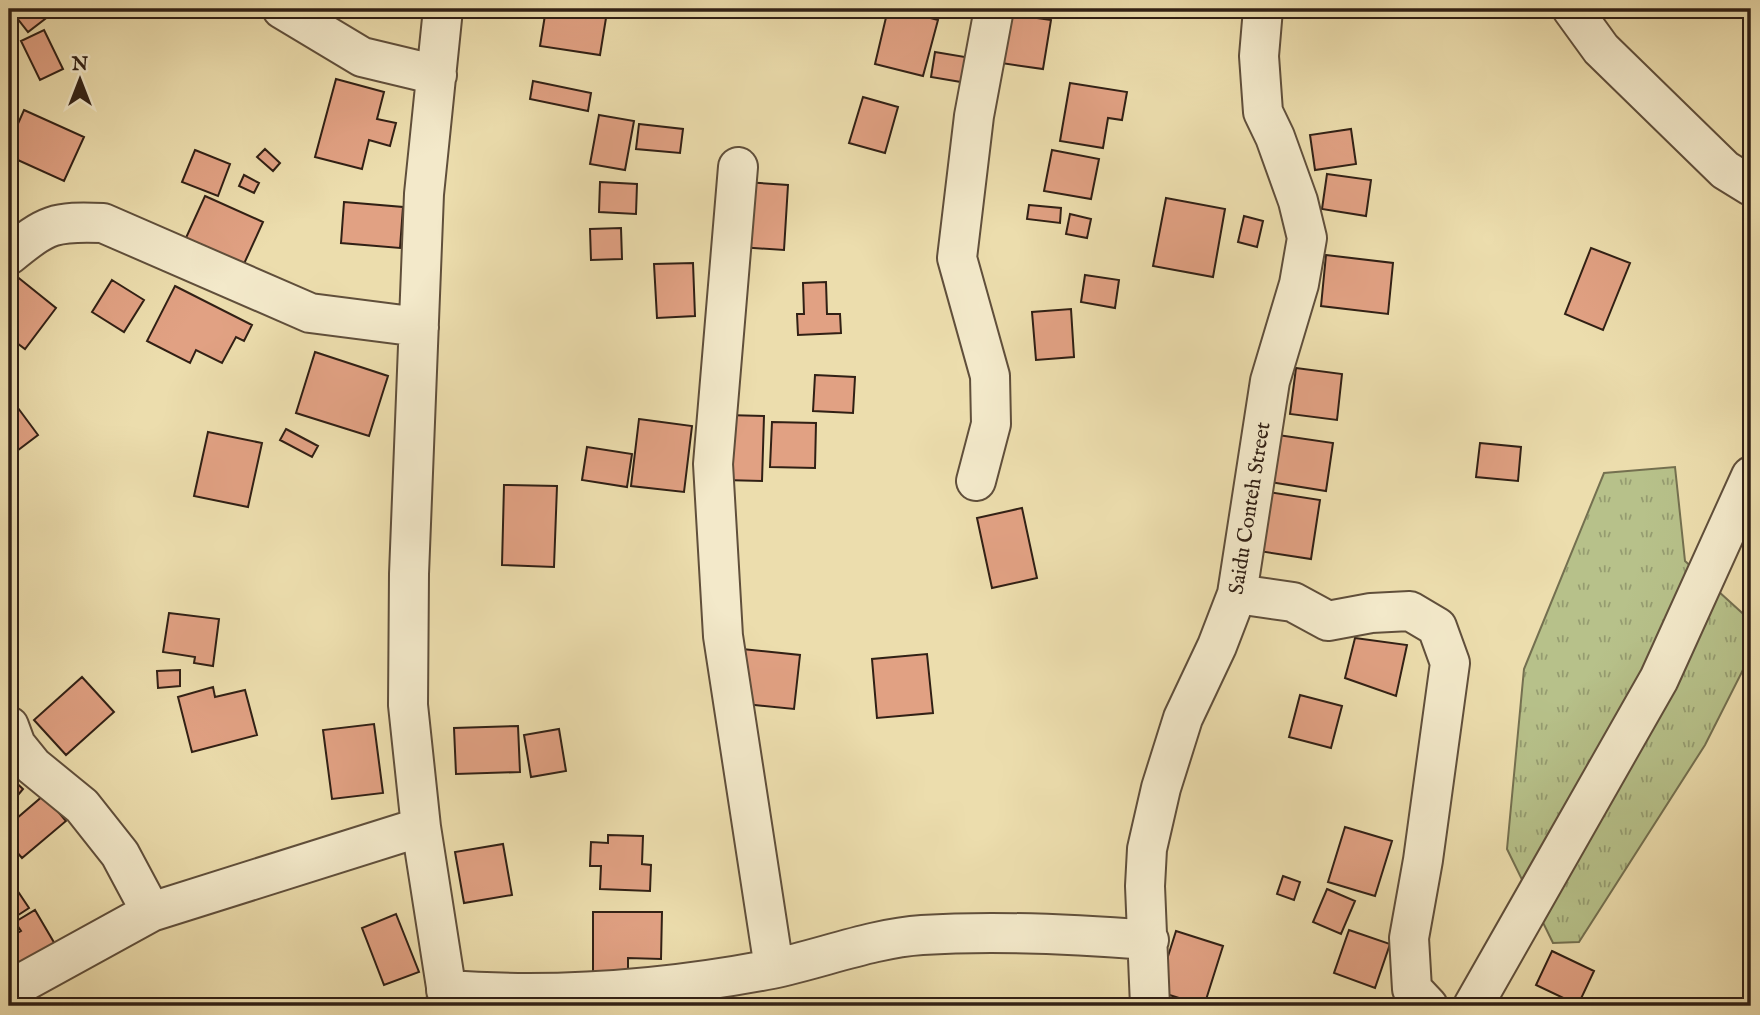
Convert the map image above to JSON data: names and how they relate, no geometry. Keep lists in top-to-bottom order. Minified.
{"streets":{"street":["Saidu Conteh Street"]},"north":"top"}
